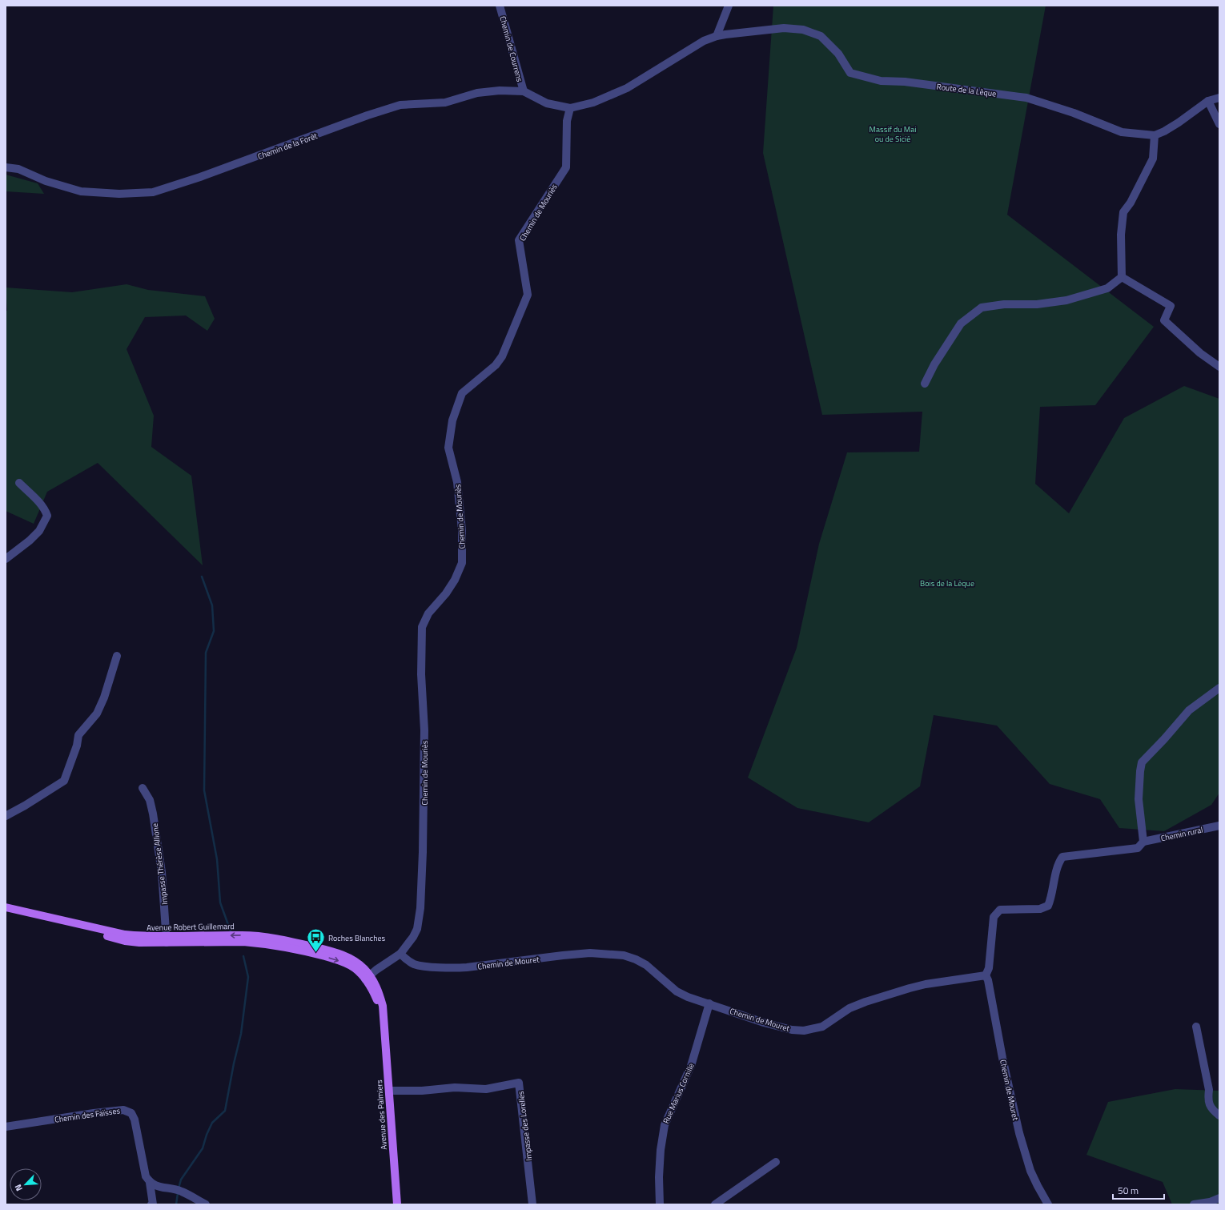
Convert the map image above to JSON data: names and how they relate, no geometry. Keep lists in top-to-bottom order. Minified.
{"streets":{"main road":["Avenue Robert Guillemard","Avenue des Palmiers"],"street":["Chemin de Courrens","Route de la Lèque","Chemin de la Forêt","Chemin de Mouriès","Chemin rural","Impasse Thérèse Allione","Chemin de Mouret","Rue Marius Cornille","Chemin des Faïsses","Impasse des Lorelles"]},"crossings":[["Chemin de Courrens","Chemin de la Forêt"],["Chemin de la Forêt","Chemin de Mouriès"],["Chemin de Mouriès","Avenue Robert Guillemard"],["Chemin de Mouriès","Chemin de Mouret"],["Chemin de Mouriès","Avenue des Palmiers"],["Chemin rural","Chemin de Mouret"],["Impasse Thérèse Allione","Avenue Robert Guillemard"],["Avenue Robert Guillemard","Avenue des Palmiers"],["Chemin de Mouret","Rue Marius Cornille"],["Avenue des Palmiers","Impasse des Lorelles"]],"parks":["Massif du Mai ou de Sicié","Bois de la Lèque"],"places":{"bus stop":["Roches Blanches"]},"scale_bar":"50 m","north":"bottom left"}
